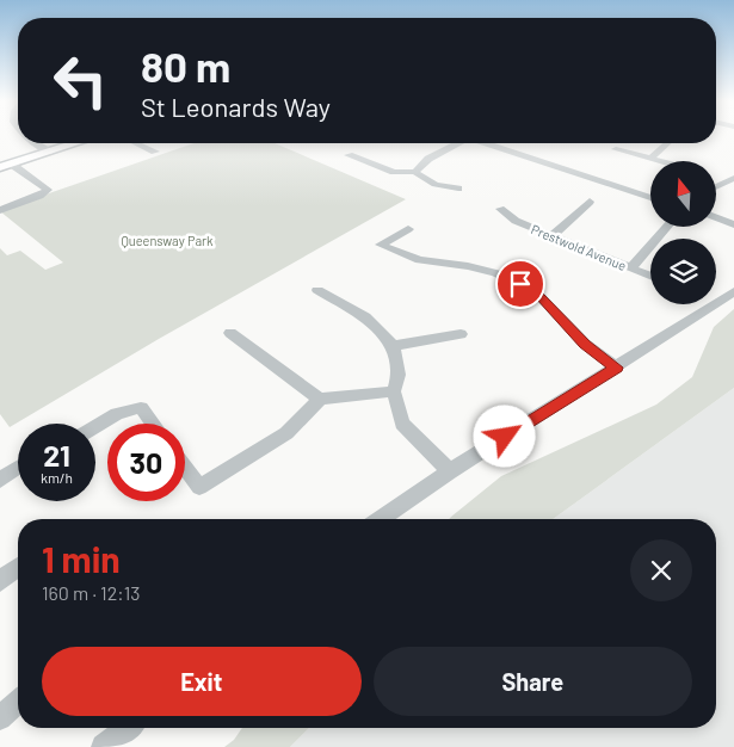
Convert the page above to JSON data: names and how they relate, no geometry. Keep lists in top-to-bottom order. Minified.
{"streets":{"street":["Prestwold Avenue"]},"parks":["Queensway Park"],"north":"top","page":{"turn":["80 m","St Leonards Way"],"speed":"21 km/h","limit":"30","heading":["1 min","160 m · 12:13"],"buttons":["Exit","Share"]}}
